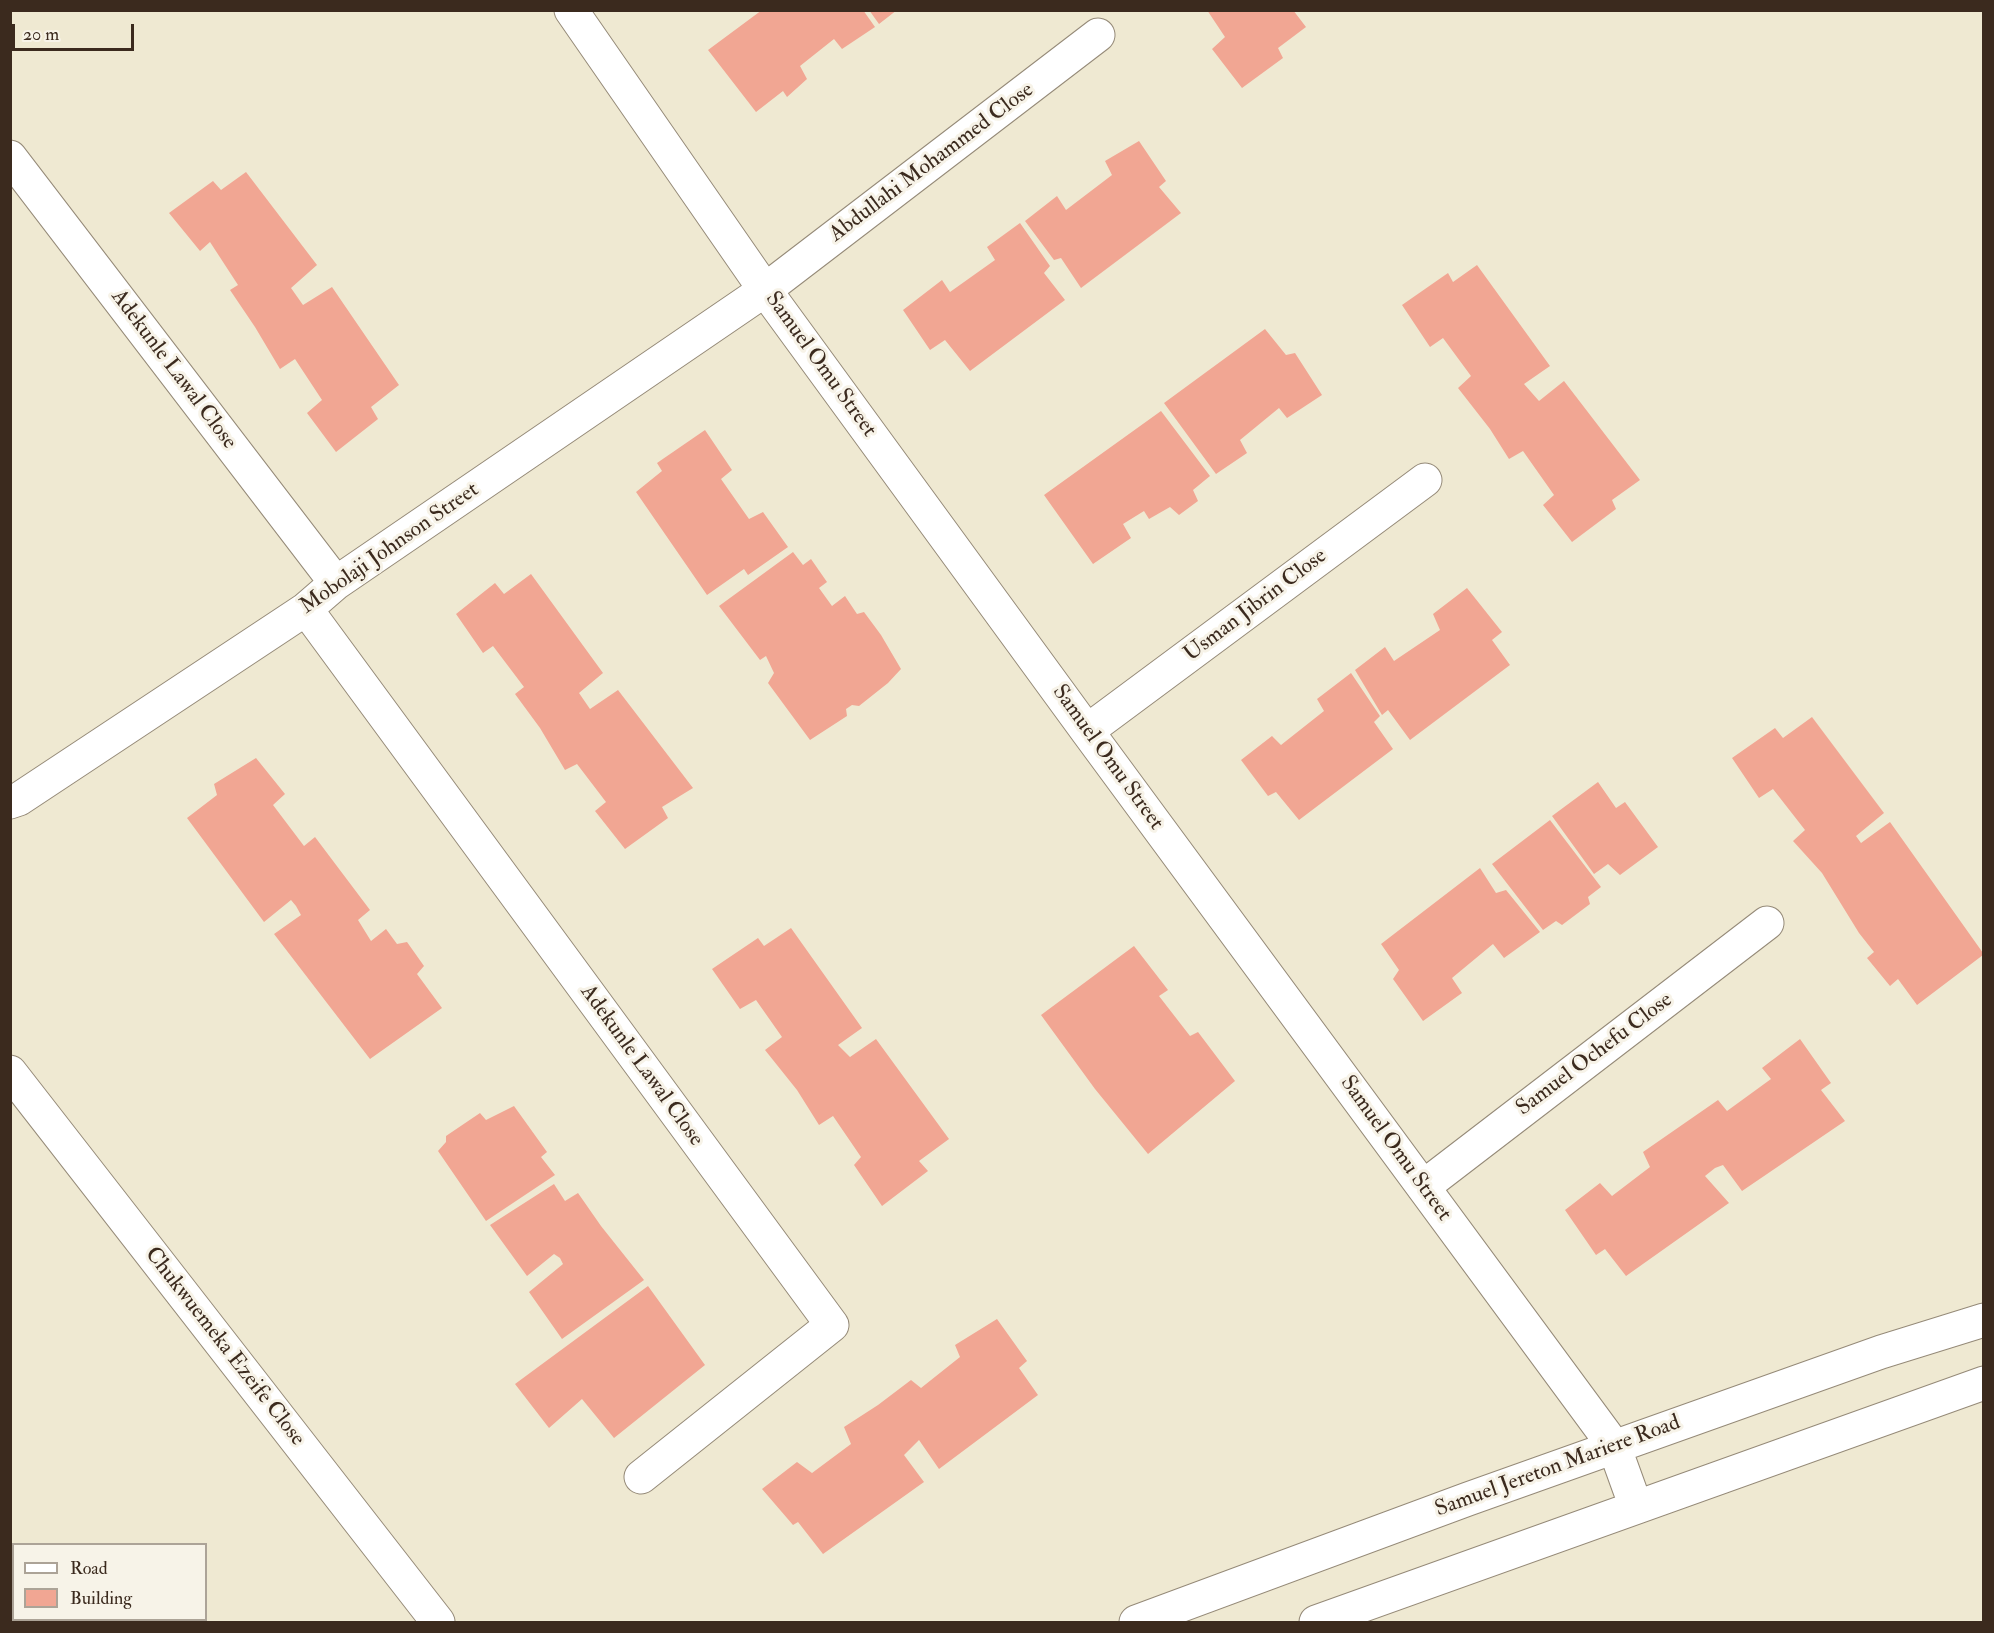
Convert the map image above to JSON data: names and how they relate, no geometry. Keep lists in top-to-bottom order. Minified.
{"streets":{"street":["Abdullahi Mohammed Close","Samuel Omu Street","Adekunle Lawal Close","Mobolaji Johnson Street","Usman Jibrin Close","Samuel Ochefu Close","Chukwuemeka Ezeife Close","Samuel Jereton Mariere Road"]},"crossings":[["Abdullahi Mohammed Close","Samuel Omu Street"],["Abdullahi Mohammed Close","Mobolaji Johnson Street"],["Samuel Omu Street","Mobolaji Johnson Street"],["Samuel Omu Street","Usman Jibrin Close"],["Samuel Omu Street","Samuel Ochefu Close"],["Samuel Omu Street","Samuel Jereton Mariere Road"],["Adekunle Lawal Close","Mobolaji Johnson Street"]],"legend":["Road","Building"],"scale_bar":"20 m"}
